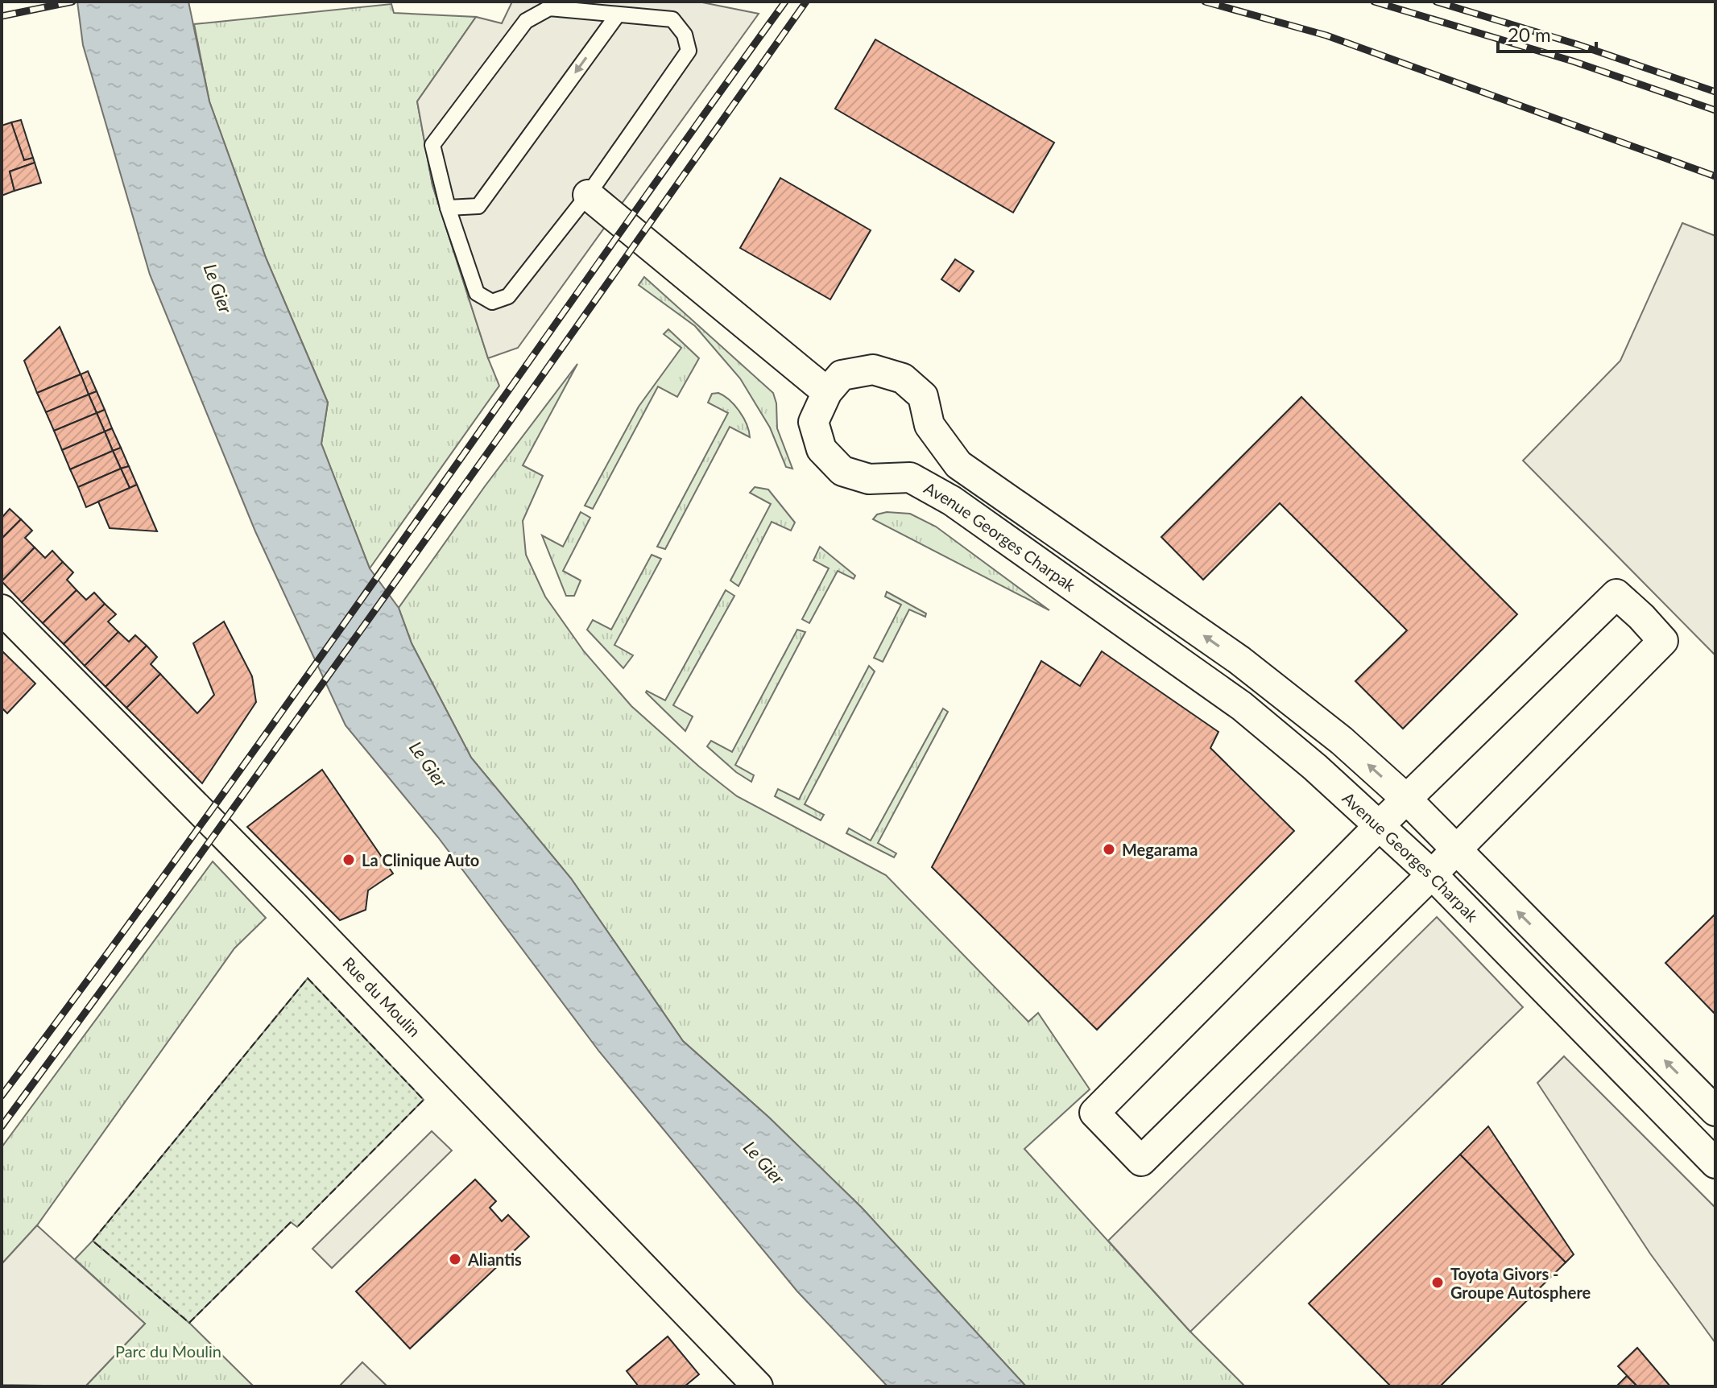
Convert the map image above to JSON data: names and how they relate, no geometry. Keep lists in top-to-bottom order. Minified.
{"streets":{"street":["Avenue Georges Charpak","Rue du Moulin"]},"water":["Le Gier"],"parks":["Parc du Moulin"],"places":["Megarama","La Clinique Auto","Aliantis","Toyota Givors - Groupe Autosphere"],"scale_bar":"20 m"}
